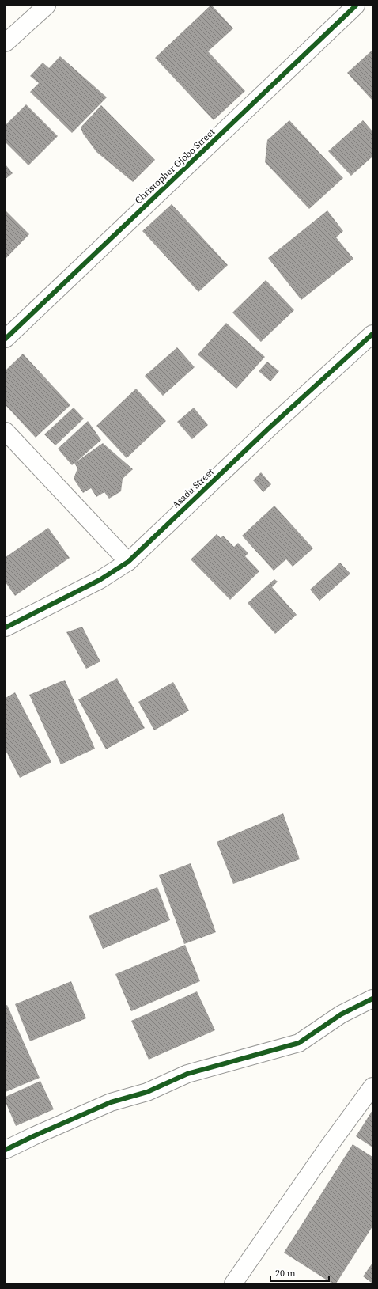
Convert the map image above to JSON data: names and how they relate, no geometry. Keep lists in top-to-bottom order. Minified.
{"streets":{"street":["Christopher Ojobo Street","Asadu Street"]},"scale_bar":"20 m"}
